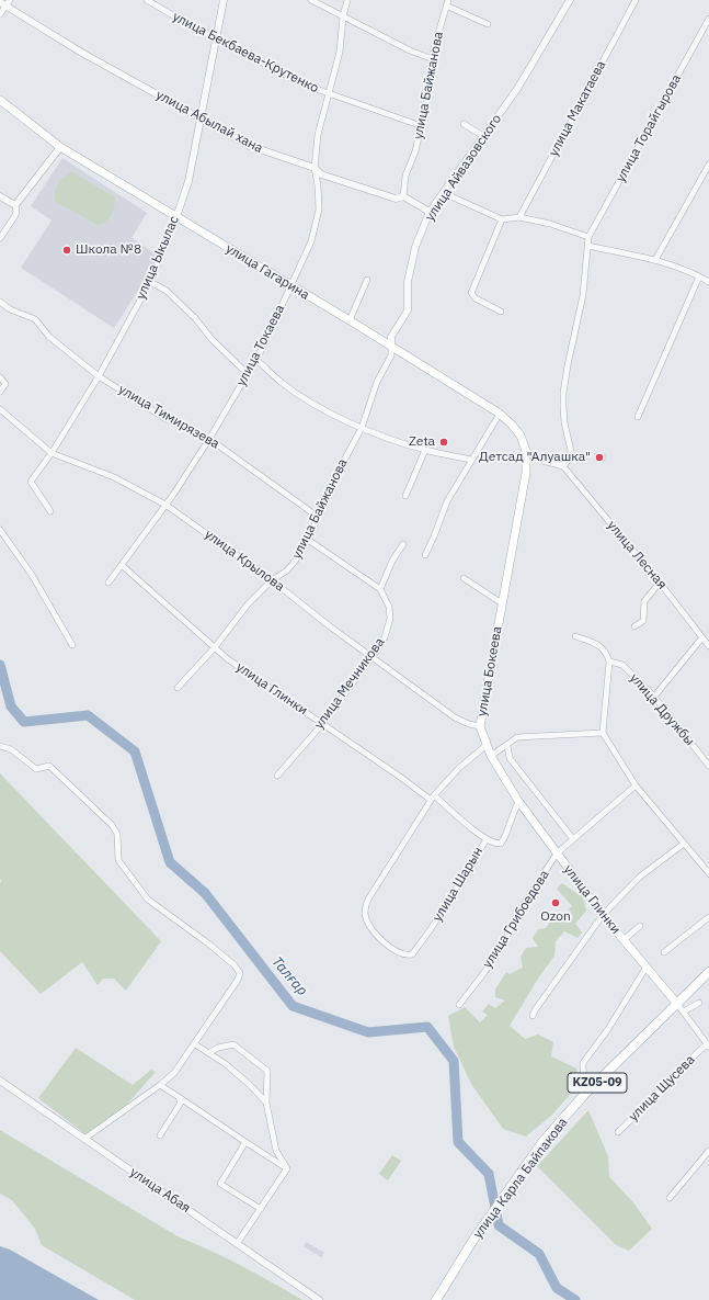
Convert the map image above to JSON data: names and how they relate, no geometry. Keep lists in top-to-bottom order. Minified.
{"streets":{"main road":["улица Гагарина","улица Бокеева","улица Глинки","KZ05-09","улица Карла Байпакова"],"street":["улица Бекбаева-Крутенко","улица Байжанова","улица Макатаева","улица Абылай хана","улица Торайгырова","улица Айвазовского","улица Ыкылас","улица Токаева","улица Тимирязева","улица Лесная","улица Крылова","улица Мечникова","улица Дружбы","улица Шарын","улица Грибоедова","улица Щусева","улица Абая"]},"crossings":[["улица Бекбаева-Крутенко","улица Байжанова"],["улица Бекбаева-Крутенко","улица Ыкылас"],["улица Бекбаева-Крутенко","улица Токаева"],["улица Байжанова","улица Абылай хана"],["улица Байжанова","улица Гагарина"],["улица Байжанова","улица Тимирязева"],["улица Байжанова","улица Крылова"],["улица Байжанова","улица Глинки"],["улица Абылай хана","улица Айвазовского"],["улица Абылай хана","улица Ыкылас"],["улица Абылай хана","улица Токаева"],["улица Ыкылас","улица Гагарина"],["улица Ыкылас","улица Тимирязева"],["улица Ыкылас","улица Крылова"],["улица Гагарина","улица Токаева"],["улица Гагарина","улица Бокеева"],["улица Токаева","улица Тимирязева"],["улица Токаева","улица Крылова"],["улица Токаева","улица Глинки"],["улица Крылова","улица Бокеева"],["улица Крылова","улица Мечникова"],["улица Бокеева","улица Глинки"],["улица Мечникова","улица Глинки"],["улица Глинки","улица Шарын"],["улица Глинки","улица Грибоедова"],["улица Глинки","улица Щусева"],["улица Глинки","улица Карла Байпакова"]],"water":["Талғар"],"places":["Школа №8","Zeta","Детсад \"Алуашка\"","Ozon"]}
